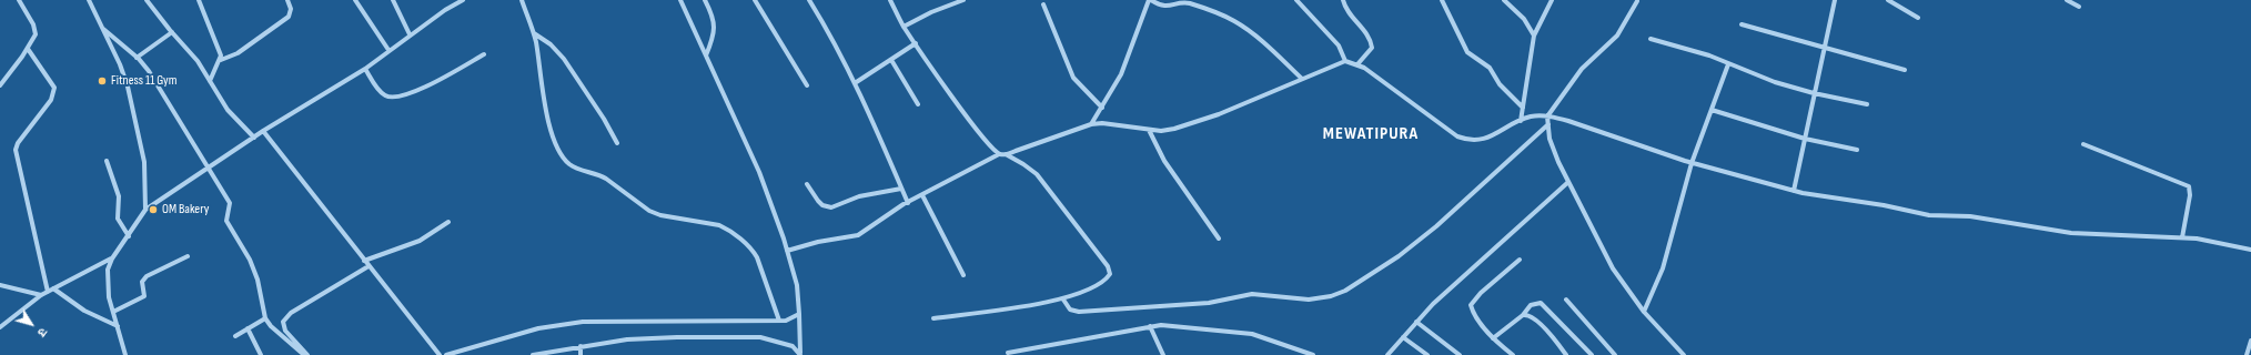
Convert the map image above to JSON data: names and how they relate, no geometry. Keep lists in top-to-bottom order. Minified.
{"districts":["MEWATIPURA"],"places":["Fitness 11 Gym","OM Bakery"],"north":"bottom right"}
